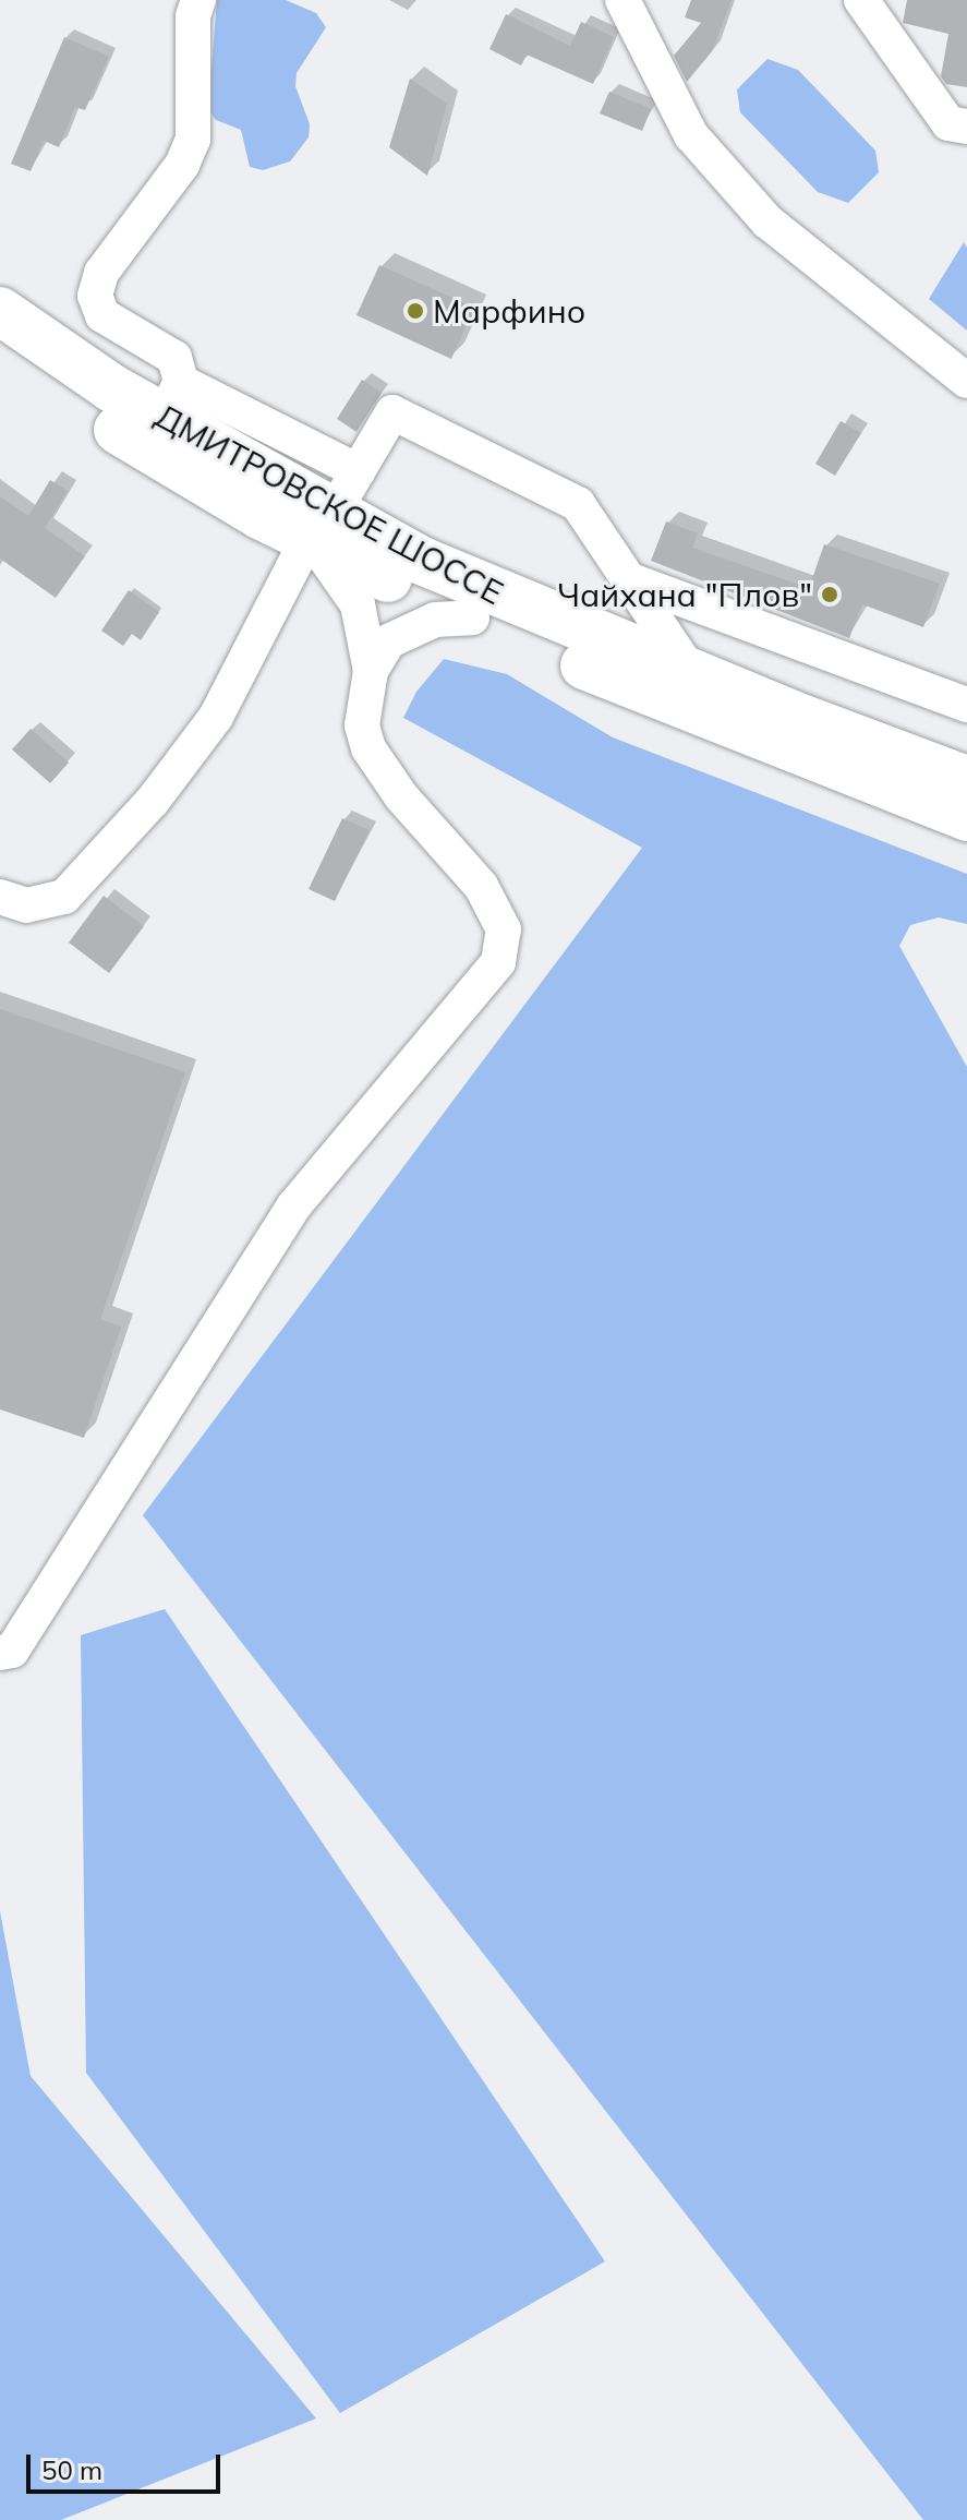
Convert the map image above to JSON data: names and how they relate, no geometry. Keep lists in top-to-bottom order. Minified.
{"streets":{"highway":["ДМИТРОВСКОЕ ШОССЕ"]},"places":["Марфино","Чайхана \"Плов\""],"scale_bar":"50 m"}
